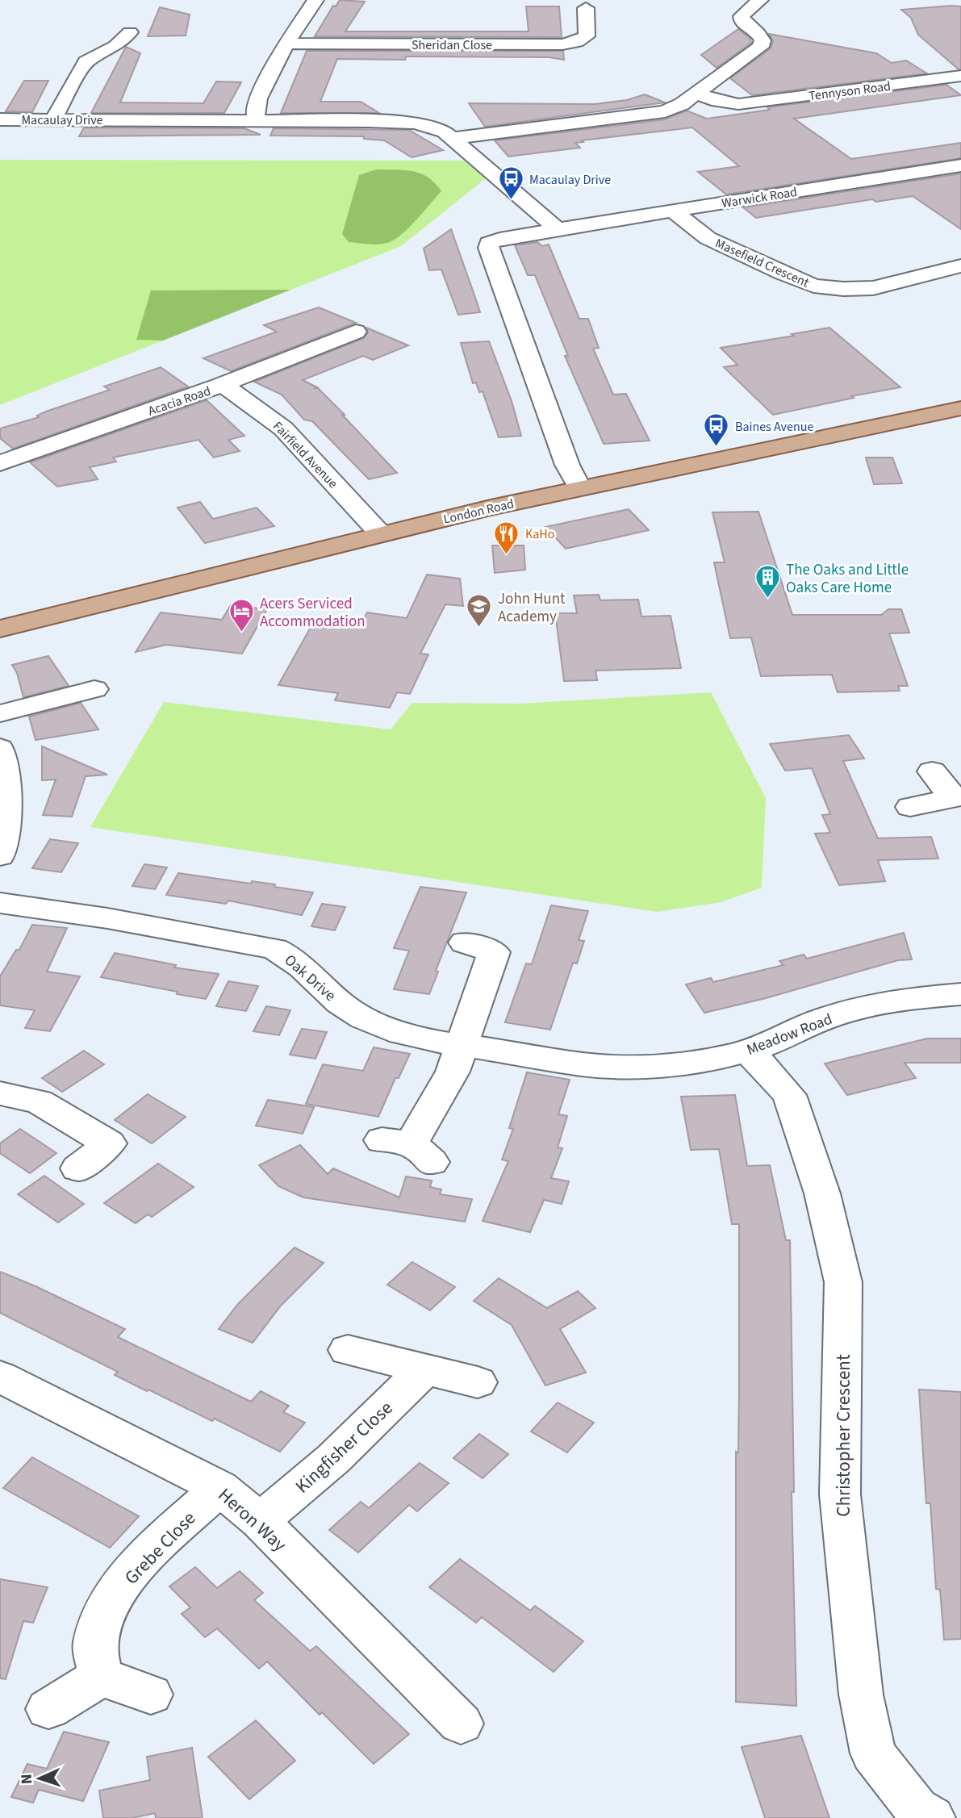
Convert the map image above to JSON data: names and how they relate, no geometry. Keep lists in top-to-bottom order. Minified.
{"streets":{"main road":["London Road"],"street":["Sheridan Close","Tennyson Road","Macaulay Drive","Warwick Road","Masefield Crescent","Acacia Road","Fairfield Avenue","Oak Drive","Meadow Road","Christopher Crescent","Kingfisher Close","Heron Way","Grebe Close"]},"crossings":[["Tennyson Road","Macaulay Drive"],["Warwick Road","Masefield Crescent"],["Warwick Road","London Road"],["Acacia Road","Fairfield Avenue"],["Fairfield Avenue","London Road"],["Oak Drive","Meadow Road"],["Meadow Road","Christopher Crescent"],["Kingfisher Close","Heron Way"],["Heron Way","Grebe Close"]],"places":{"bus stop":["Macaulay Drive","Baines Avenue"],"restaurant":["KaHo"],"building":["The Oaks and Little Oaks Care Home"],"school or university":["John Hunt Academy"],"hotel":["Acers Serviced Accommodation"]},"north":"left"}
